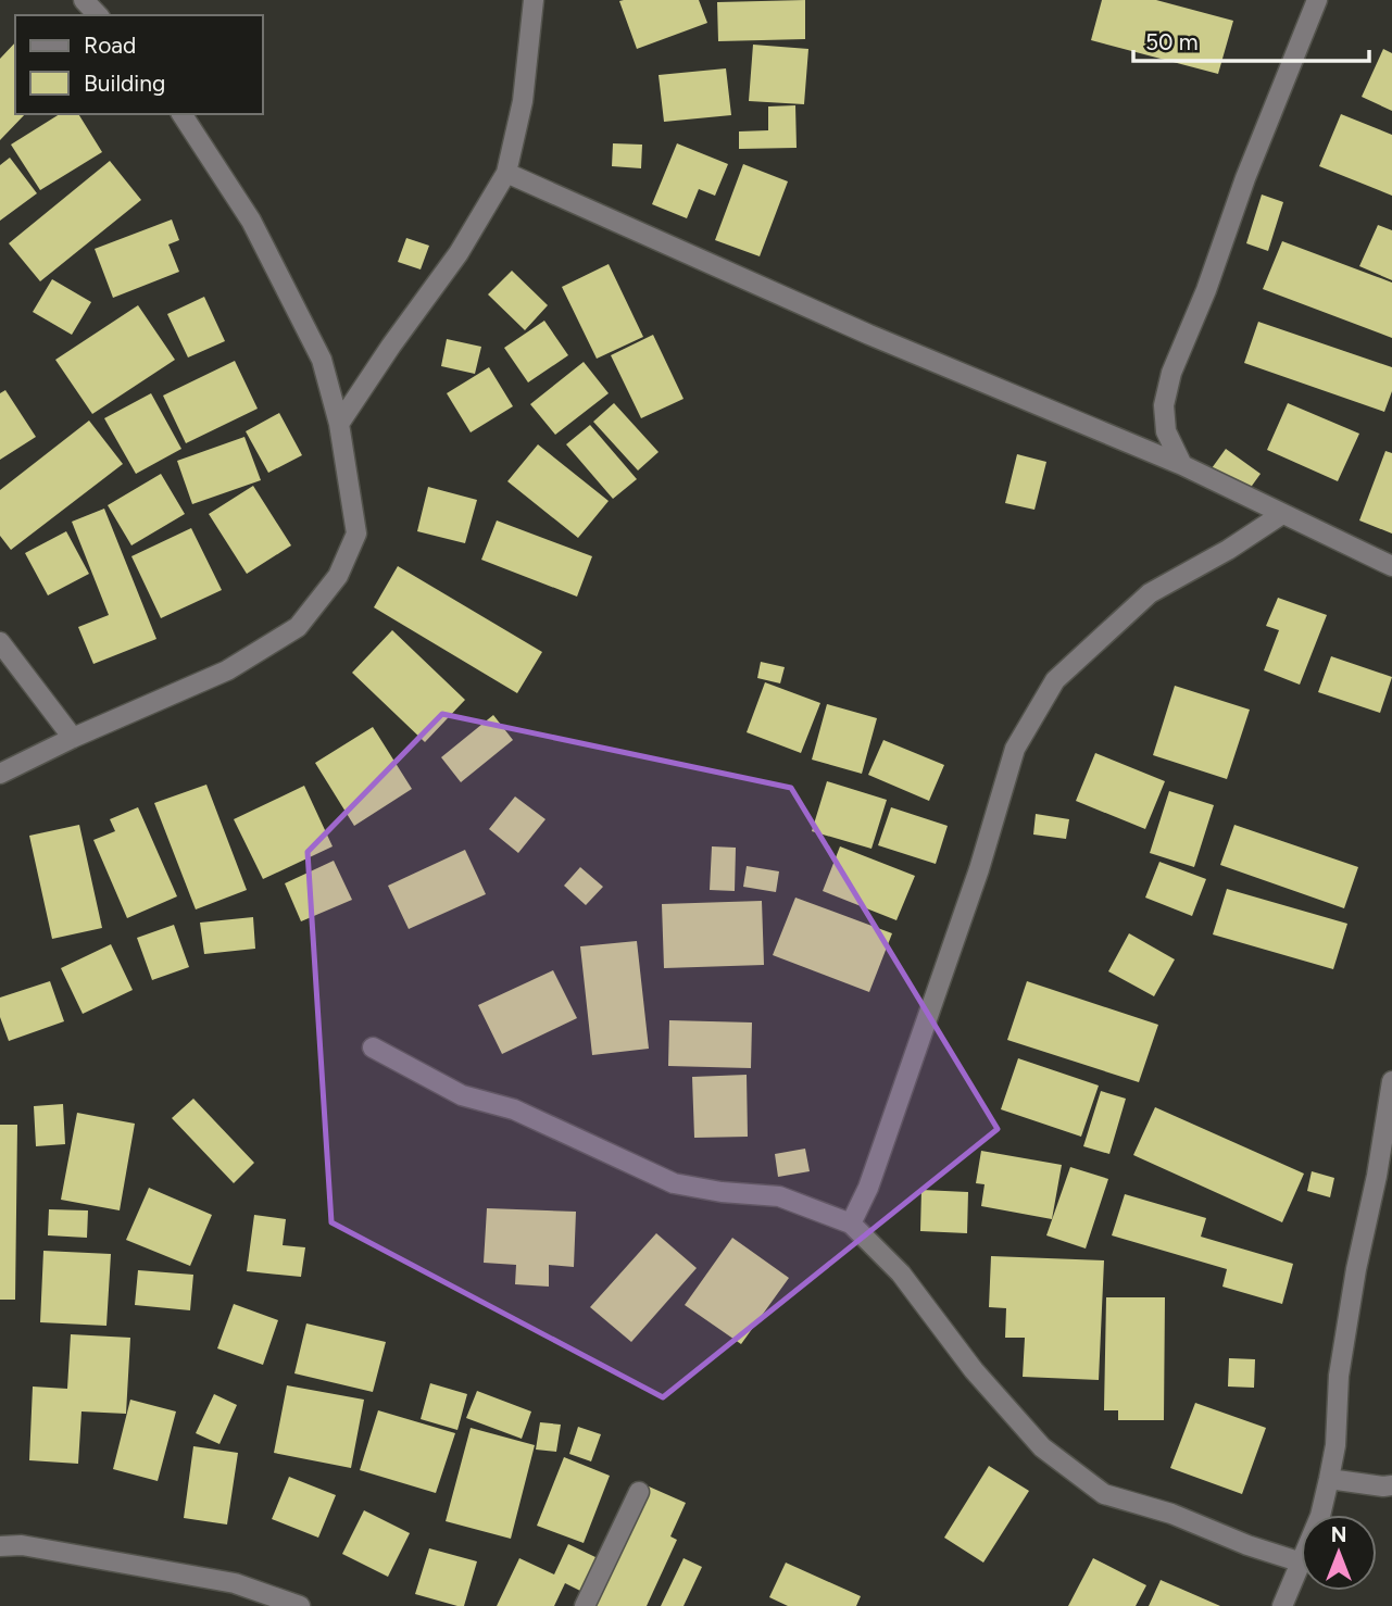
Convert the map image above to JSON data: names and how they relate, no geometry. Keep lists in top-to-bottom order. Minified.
{"legend":["Road","Building"],"scale_bar":"50 m","north":"top"}
